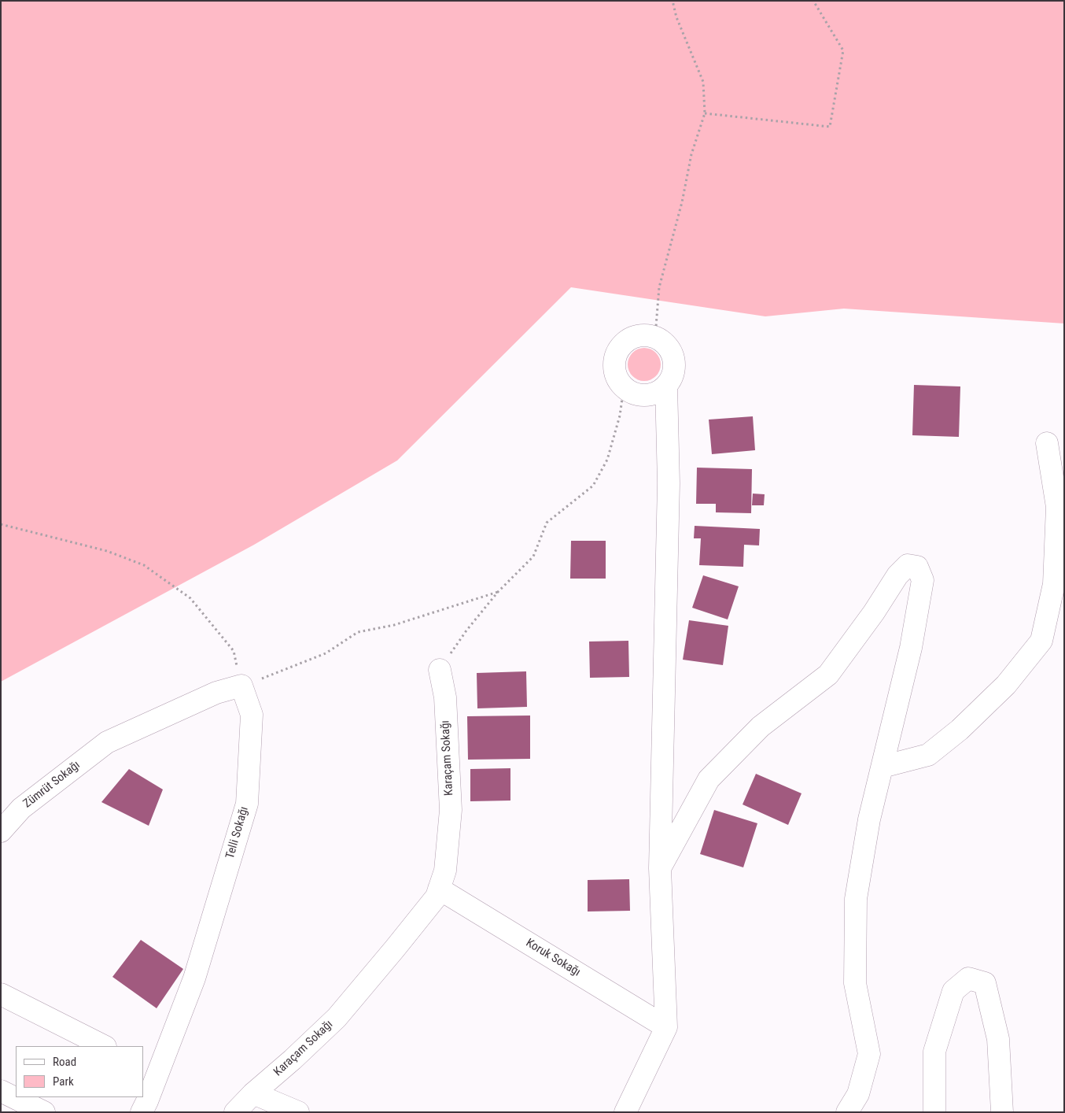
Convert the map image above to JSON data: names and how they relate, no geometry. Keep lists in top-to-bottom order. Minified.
{"streets":{"street":["Karaçam Sokağı","Zümrüt Sokağı","Telli Sokağı","Koruk Sokağı"]},"crossings":[["Karaçam Sokağı","Koruk Sokağı"],["Zümrüt Sokağı","Telli Sokağı"]],"legend":["Road","Park"]}
